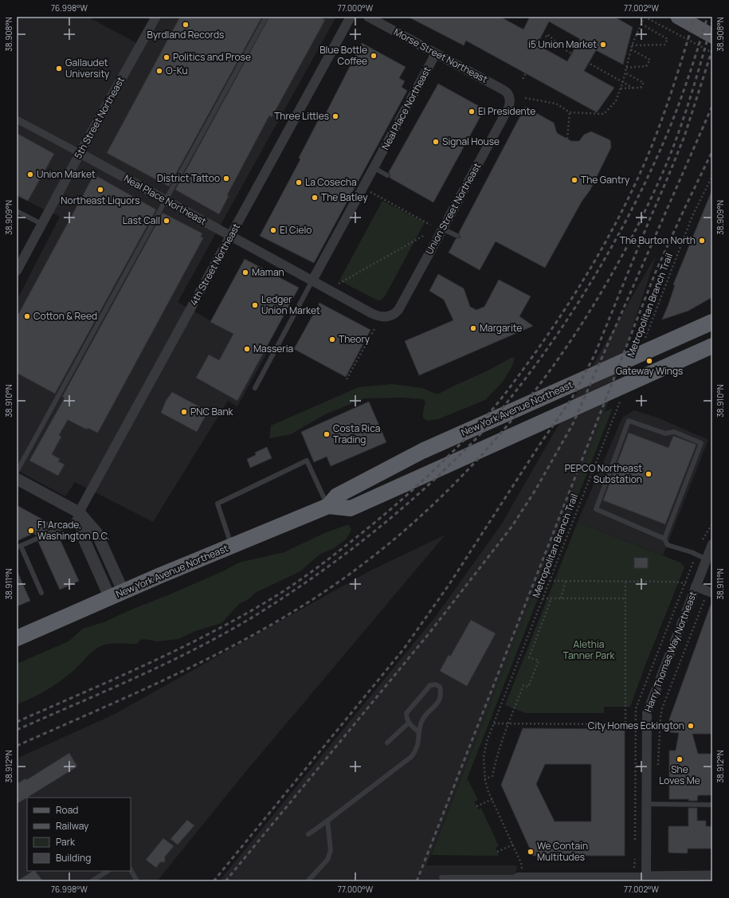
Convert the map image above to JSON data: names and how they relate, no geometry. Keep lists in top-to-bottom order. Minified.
{"streets":{"highway":["New York Avenue Northeast"],"street":["Morse Street Northeast","Neal Place Northeast","5th Street Northeast","Union Street Northeast","4th Street Northeast","Harry Thomas Way Northeast"],"path":["Metropolitan Branch Trail"]},"crossings":[["Morse Street Northeast","Neal Place Northeast"],["Morse Street Northeast","Union Street Northeast"],["Neal Place Northeast","5th Street Northeast"],["Neal Place Northeast","Union Street Northeast"],["Neal Place Northeast","4th Street Northeast"]],"parks":["Alethia Tanner Park"],"places":["Byrdland Records","i5 Union Market","Blue Bottle Coffee","Politics and Prose","Gallaudet University","O-Ku","El Presidente","Three Littles","Signal House","Union Market","District Tattoo","The Gantry","La Cosecha","Northeast Liquors","The Batley","Last Call","El Cielo","The Burton North","Maman","Ledger Union Market","Cotton & Reed","Margarite","Theory","Masseria","Gateway Wings","PNC Bank","Costa Rica Trading","PEPCO Northeast Substation","F1 Arcade, Washington D.C.","City Homes Eckington","She Loves Me","We Contain Multitudes"],"legend":["Road","Railway","Park","Building"],"coordinates":["76.998°W","77.000°W","77.002°W","38.908°N","38.909°N","38.910°N","38.911°N","38.912°N"]}
